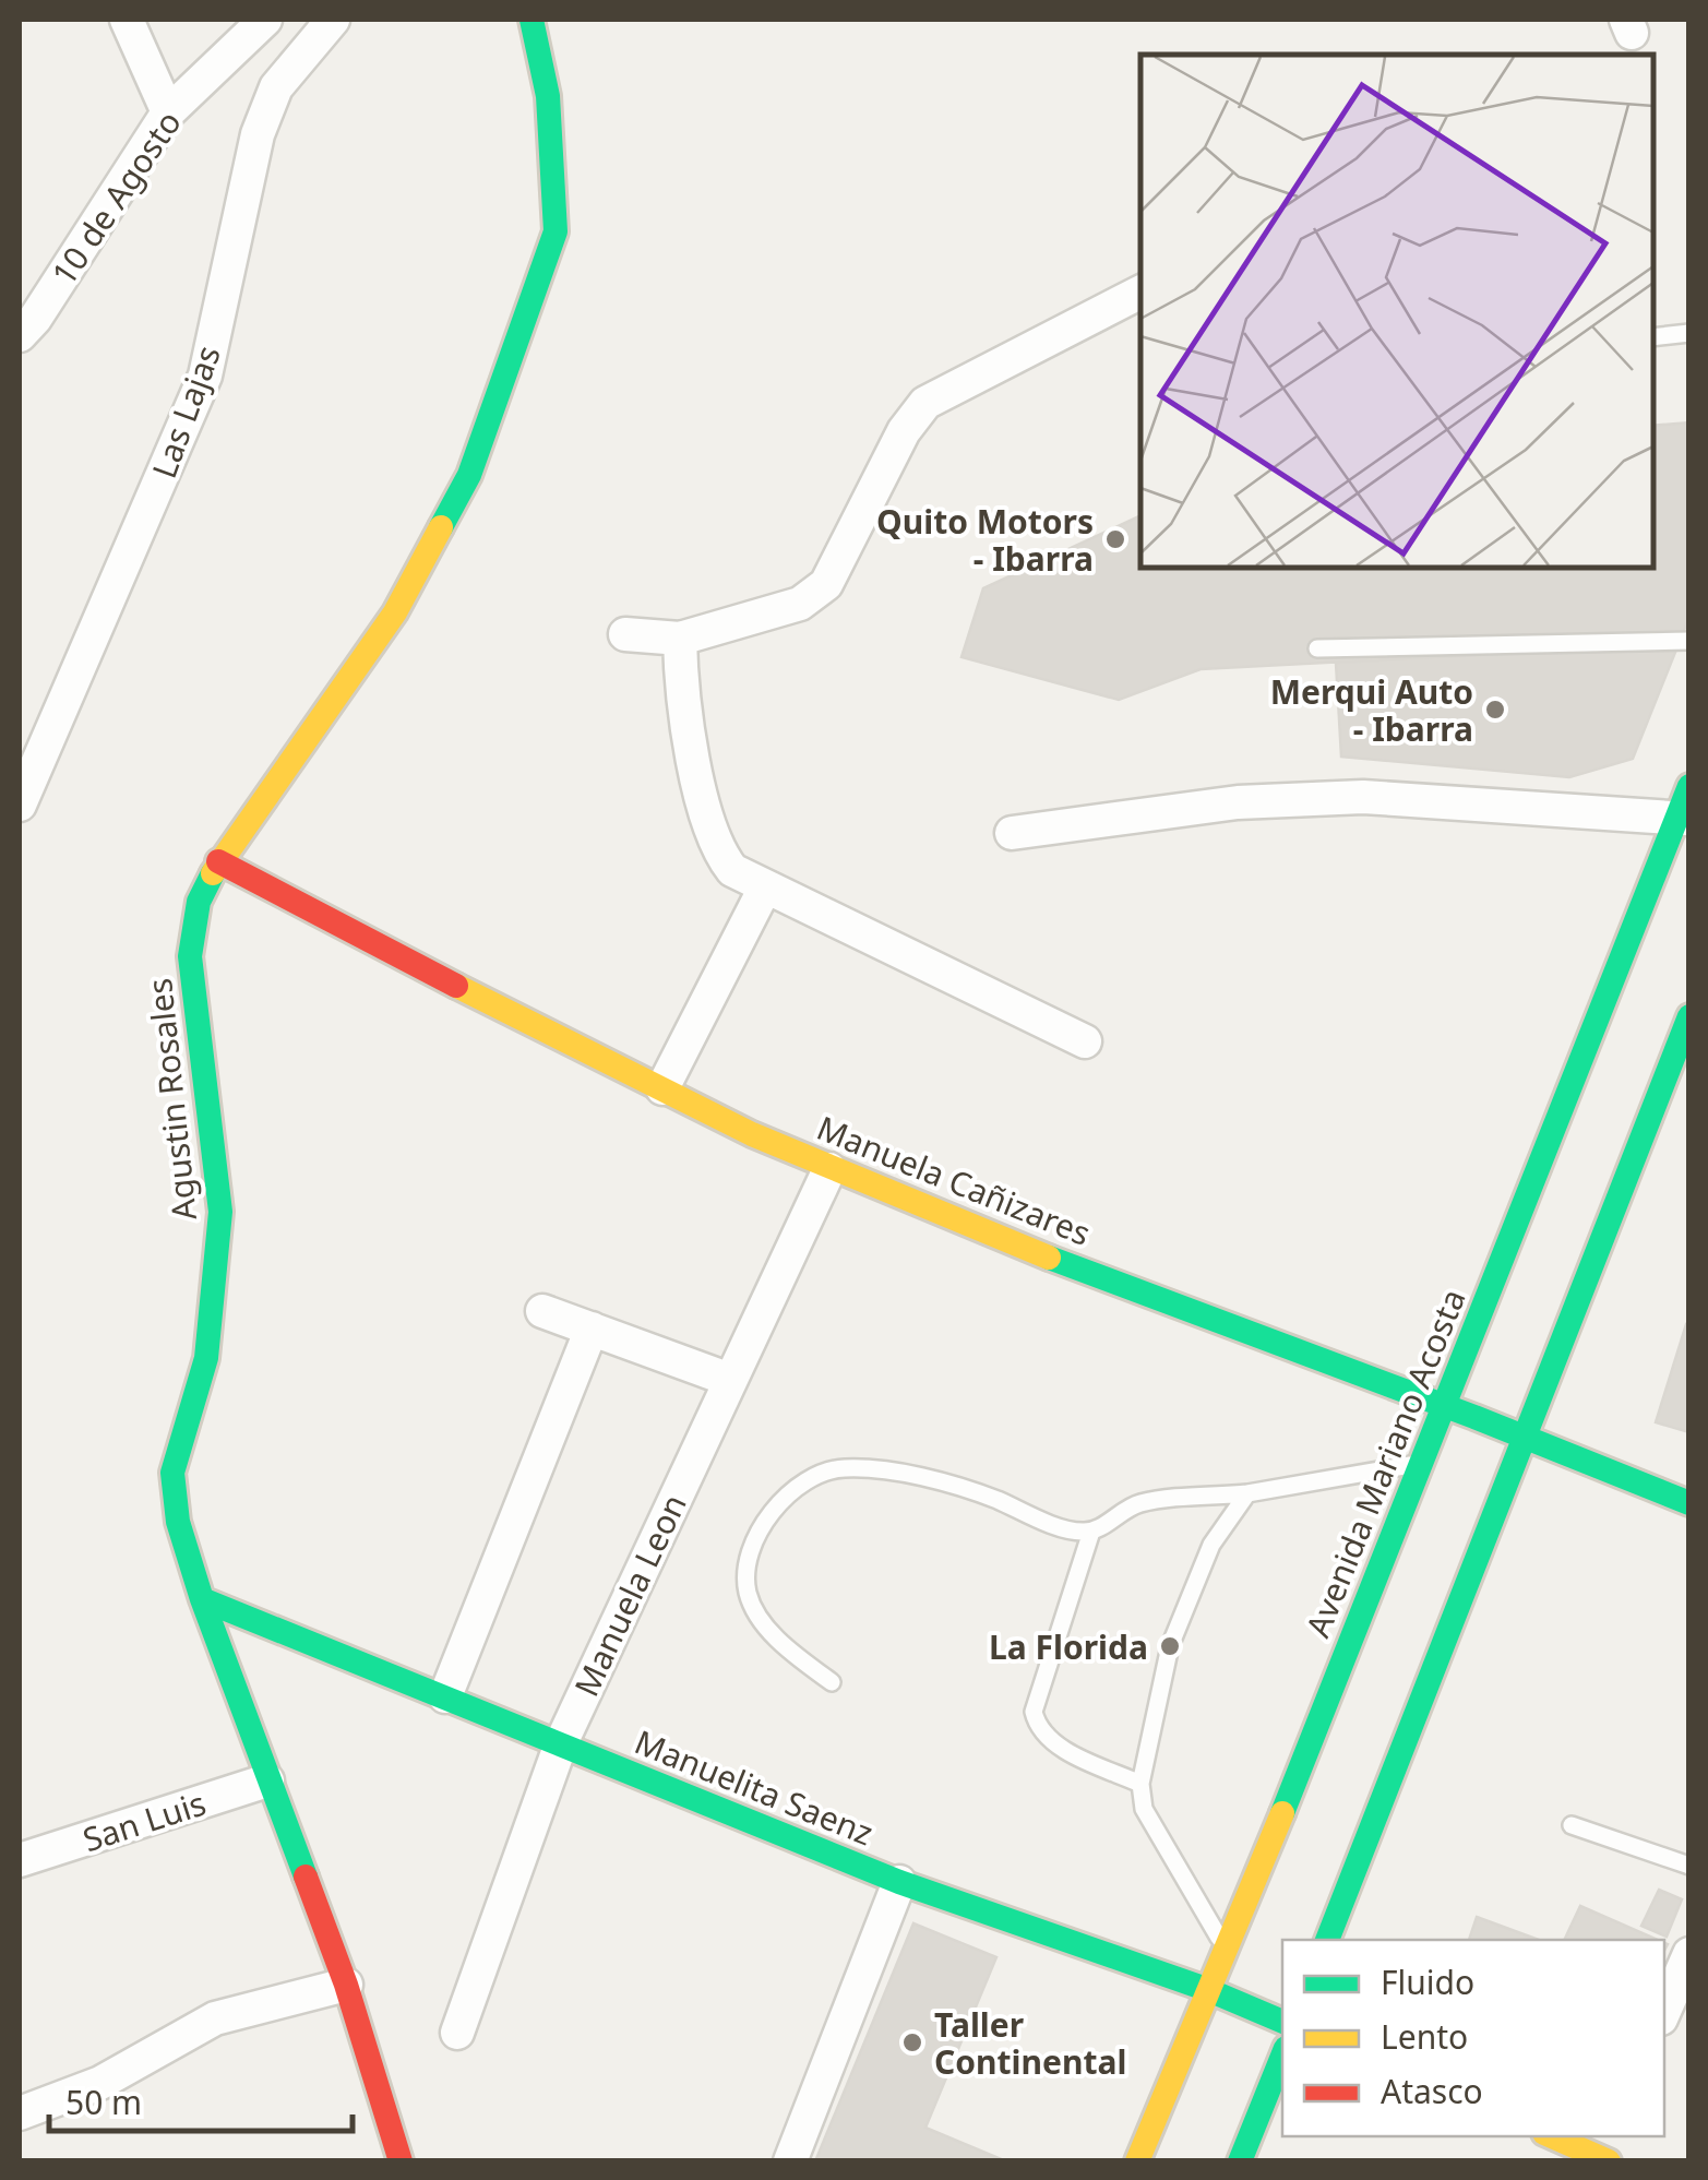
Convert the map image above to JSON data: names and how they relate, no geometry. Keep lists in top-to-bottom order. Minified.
{"streets":{"main road":["Agustin Rosales","Manuela Cañizares","Avenida Mariano Acosta","Manuelita Saenz"],"street":["10 de Agosto","Las Lajas","Manuela Leon","San Luis"]},"crossings":[["Agustin Rosales","Manuela Cañizares"],["Agustin Rosales","Manuelita Saenz"],["Agustin Rosales","San Luis"],["Manuela Cañizares","Avenida Mariano Acosta"],["Manuela Cañizares","Manuela Leon"],["Avenida Mariano Acosta","Manuelita Saenz"],["Manuela Leon","Manuelita Saenz"]],"places":["Quito Motors - Ibarra","Merqui Auto - Ibarra","La Florida","Taller Continental"],"legend":["Fluido","Lento","Atasco"],"scale_bar":"50 m"}
